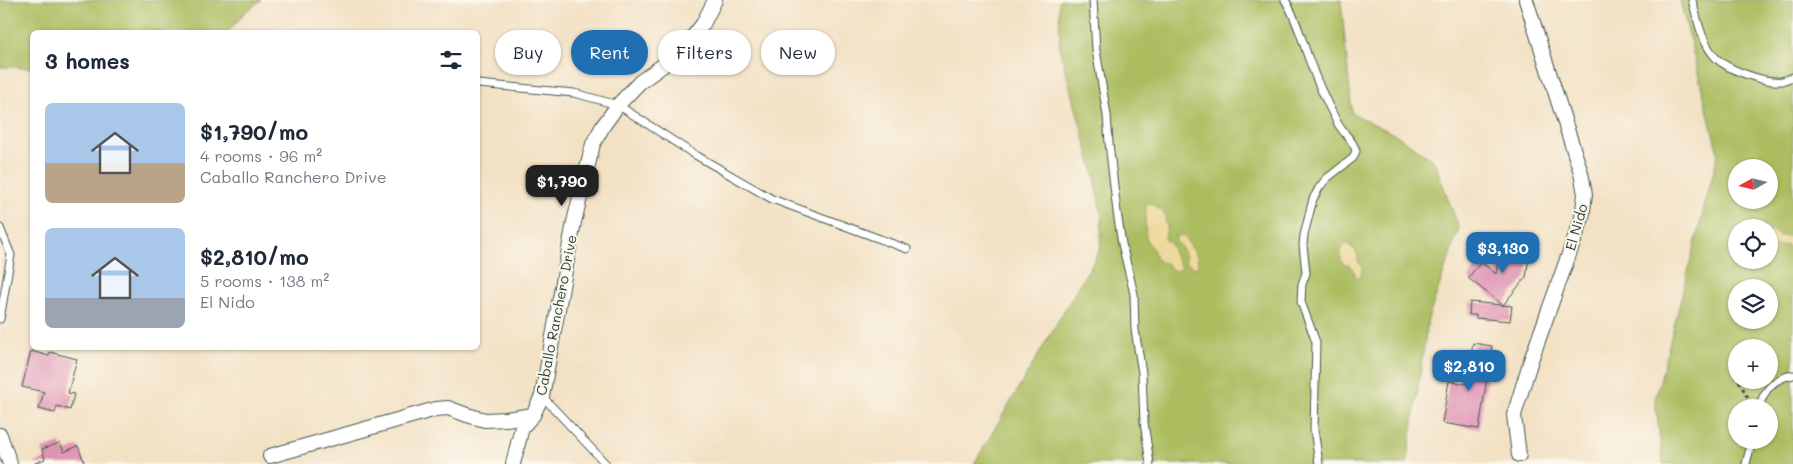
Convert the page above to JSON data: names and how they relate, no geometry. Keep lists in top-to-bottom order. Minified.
{"streets":{"street":["El Nido","Caballo Ranchero Drive"]},"north":"left","page":{"chip":["Buy","Rent","Filters","New"],"heading":"3 homes","list":[{"name":"$1,790/mo","note":"4 rooms · 96 m² · Caballo Ranchero Drive"},{"name":"$2,810/mo","note":"5 rooms · 138 m² · El Nido"}],"map_buttons":["+","−"],"price":["$1,790","$3,130","$2,810"]}}
